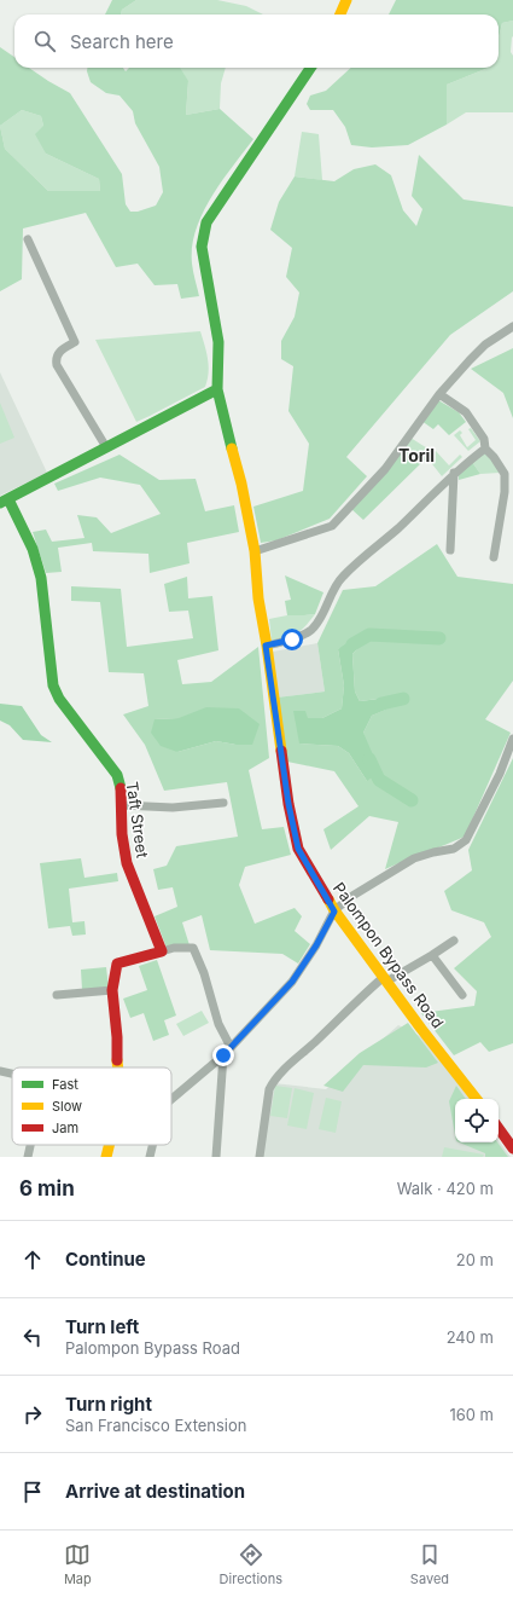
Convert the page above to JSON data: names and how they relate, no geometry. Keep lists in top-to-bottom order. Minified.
{"streets":{"main road":["Taft Street","Palompon Bypass Road"]},"districts":["Toril"],"legend":["Fast","Slow","Jam"],"page":{"search":"Search here","heading":["6 min","Walk · 420 m"],"list":[["Continue","20 m"],["Turn left","Palompon Bypass Road","240 m"],["Turn right","San Francisco Extension","160 m"],"Arrive at destination"],"nav":["Map","Directions","Saved"]}}
